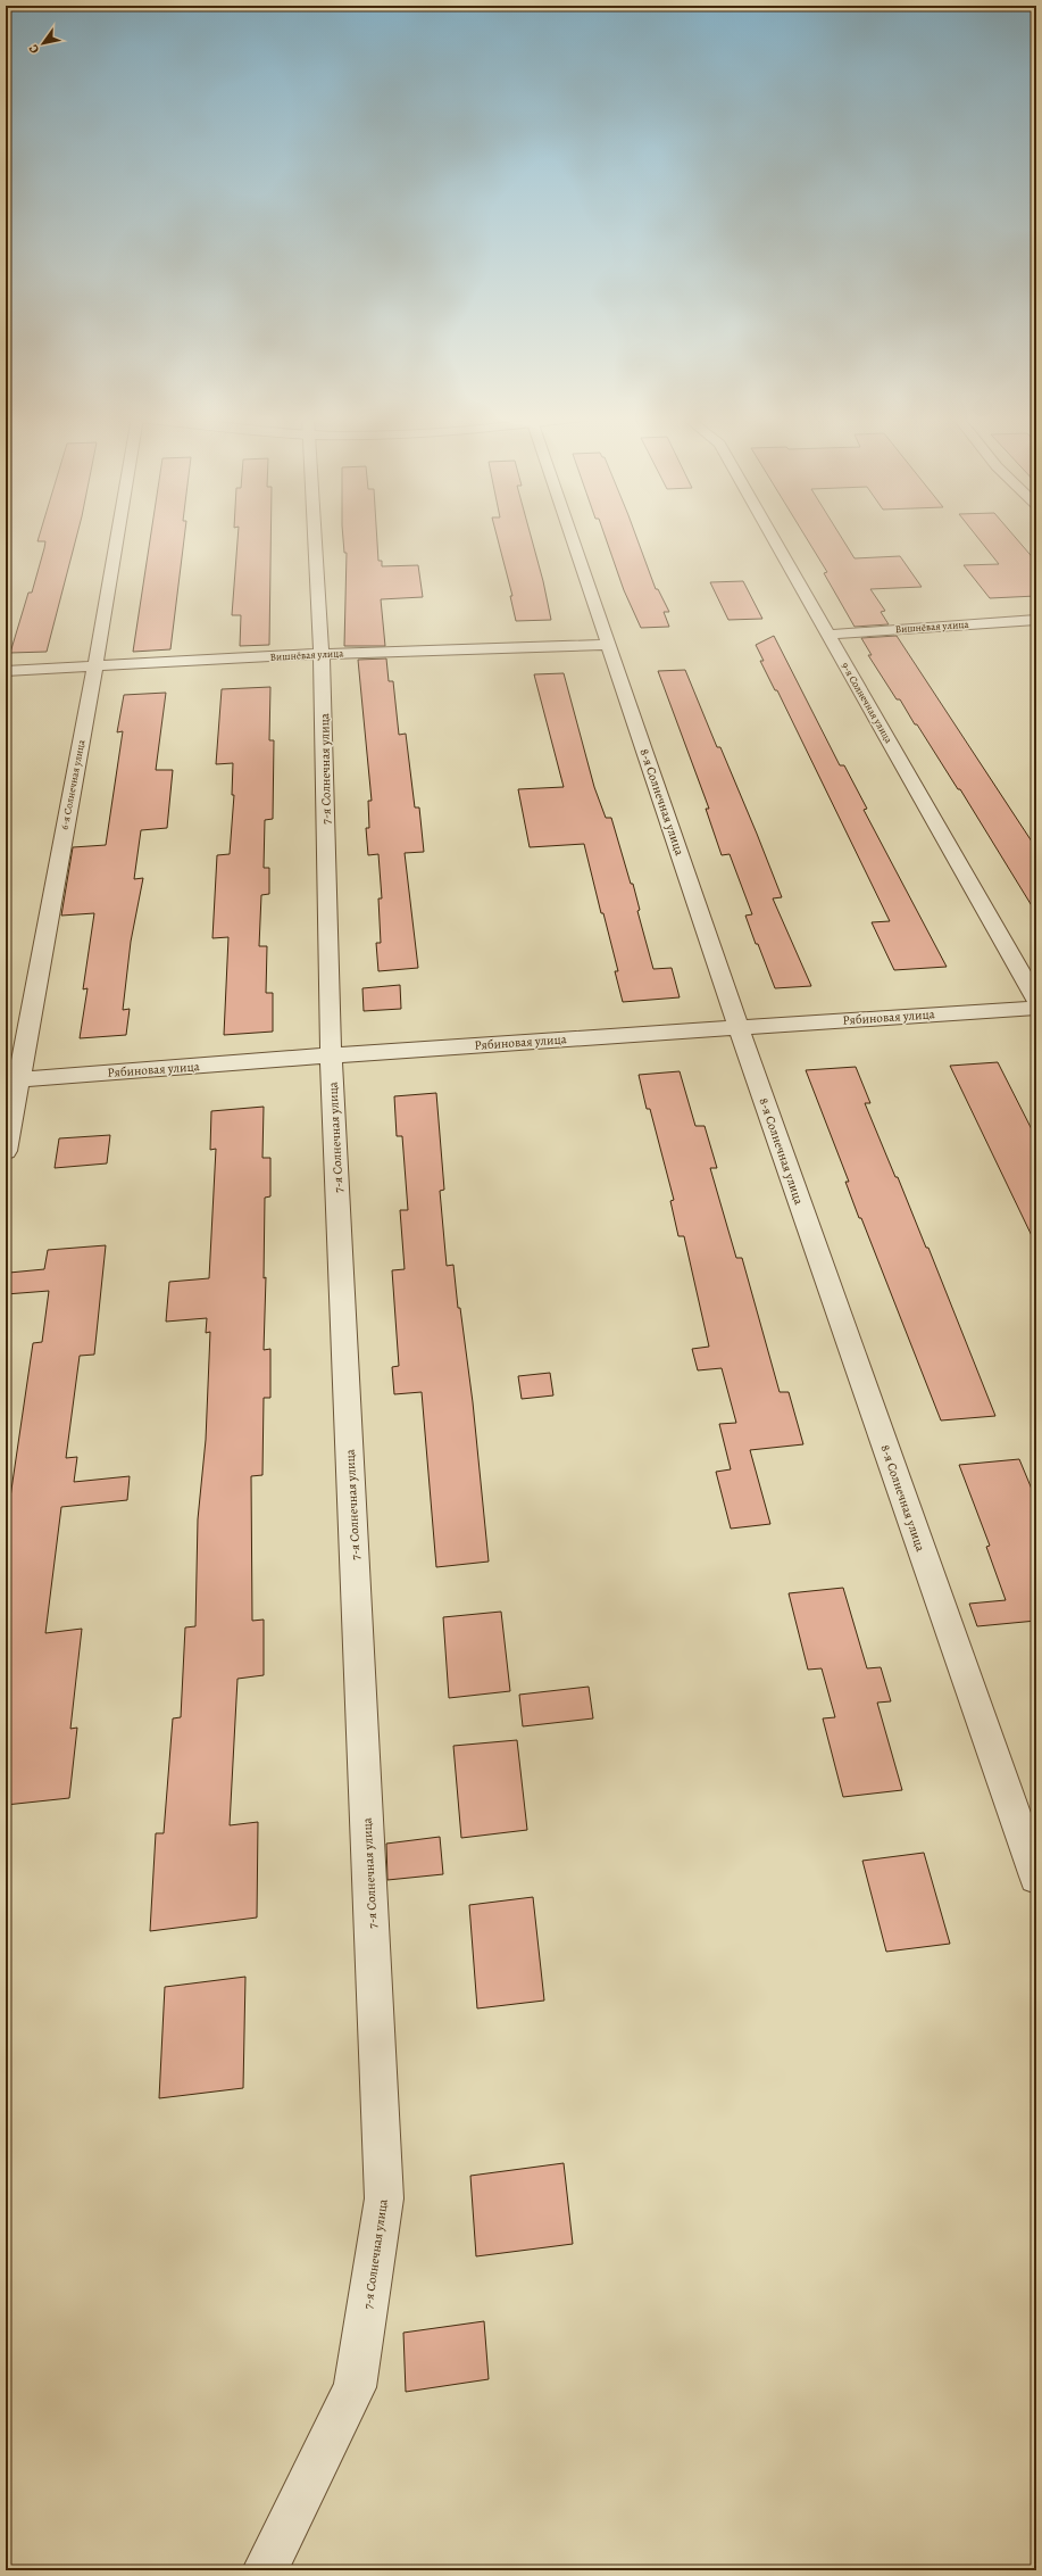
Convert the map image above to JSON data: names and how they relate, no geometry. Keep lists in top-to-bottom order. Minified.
{"streets":{"street":["Вишнёвая улица","9-я Солнечная улица","7-я Солнечная улица","6-я Солнечная улица","8-я Солнечная улица","Рябиновая улица"]},"crossings":[["Вишнёвая улица","9-я Солнечная улица"],["Вишнёвая улица","7-я Солнечная улица"],["Вишнёвая улица","6-я Солнечная улица"],["Вишнёвая улица","8-я Солнечная улица"],["7-я Солнечная улица","Рябиновая улица"],["6-я Солнечная улица","Рябиновая улица"],["8-я Солнечная улица","Рябиновая улица"]],"north":"bottom left"}
